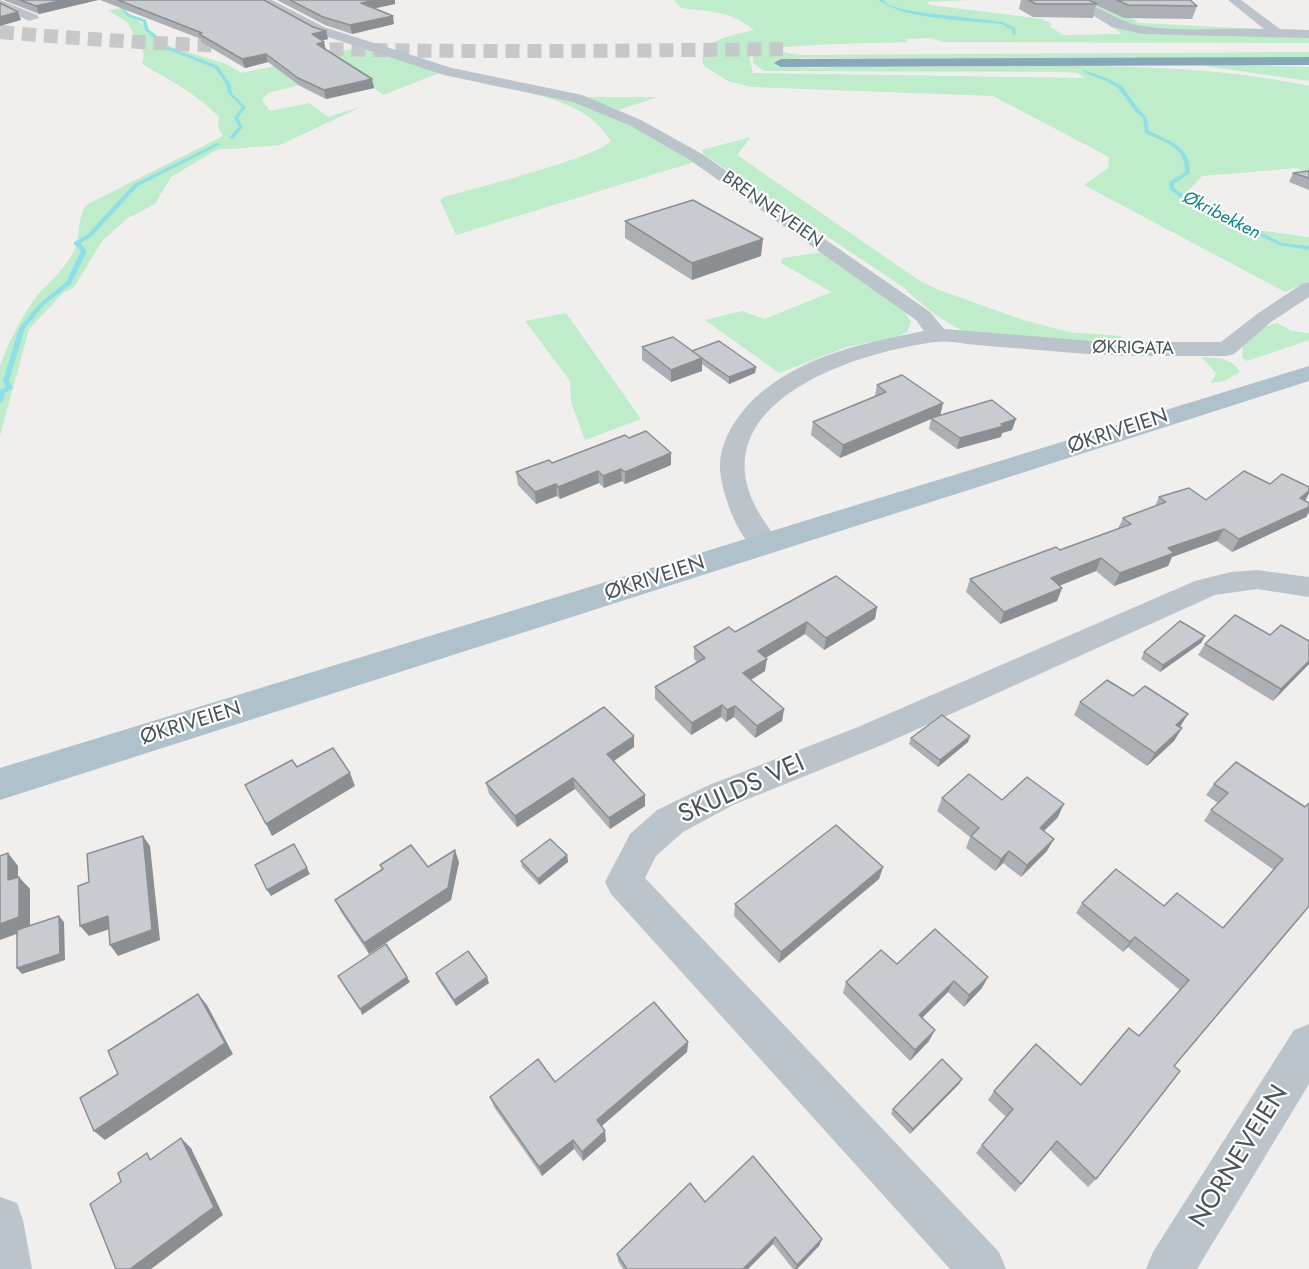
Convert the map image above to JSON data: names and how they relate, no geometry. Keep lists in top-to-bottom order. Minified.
{"streets":{"main road":["ØKRIVEIEN"],"street":["BRENNEVEIEN","ØKRIGATA","SKULDS VEI","NORNEVEIEN"]},"crossings":[["BRENNEVEIEN","ØKRIGATA"]],"water":["Økribekken"]}
